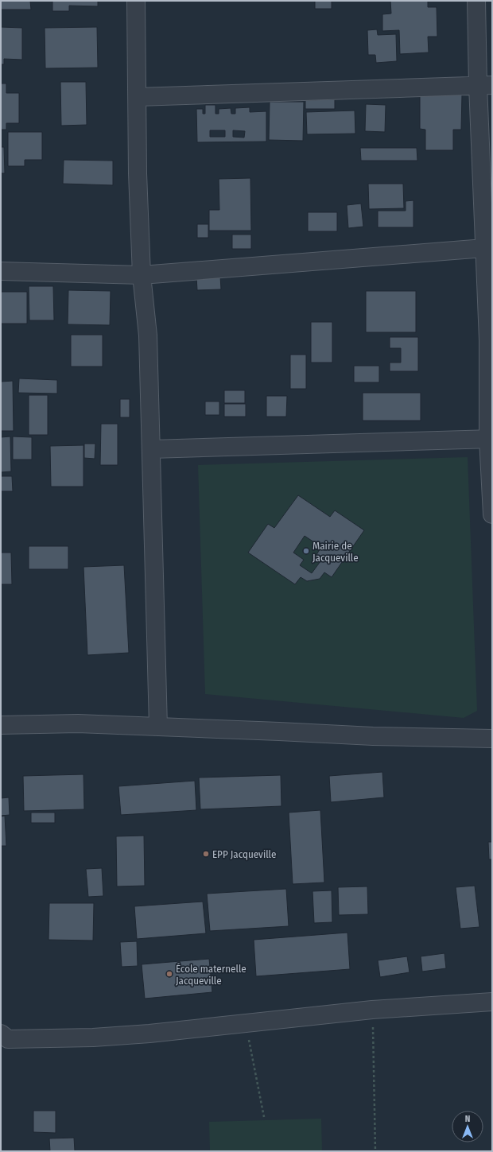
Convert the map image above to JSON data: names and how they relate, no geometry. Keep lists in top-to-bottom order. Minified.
{"places":["Mairie de Jacqueville","EPP Jacqueville","École maternelle Jacqueville"],"north":"top"}
